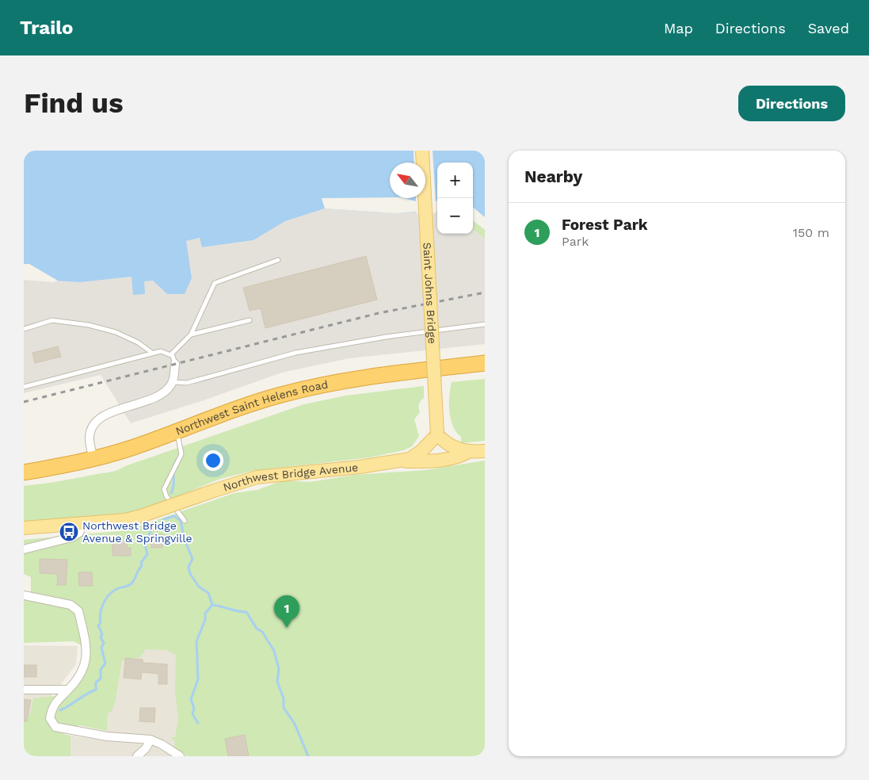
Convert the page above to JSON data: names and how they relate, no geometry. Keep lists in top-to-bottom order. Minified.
{"streets":{"highway":["Northwest Saint Helens Road"],"main road":["Saint Johns Bridge","Northwest Bridge Avenue"]},"crossings":[["Saint Johns Bridge","Northwest Bridge Avenue"]],"places":{"bus stop":["Northwest Bridge Avenue & Springville"]},"north":"top left","page":{"header":"Trailo","nav":["Map","Directions","Saved"],"buttons":"Directions","title":"Find us","heading":"Nearby","map_buttons":["+","−"],"list":[{"mark":"1","name":"Forest Park","note":"Park","value":"150 m"}],"pins":"1"}}
